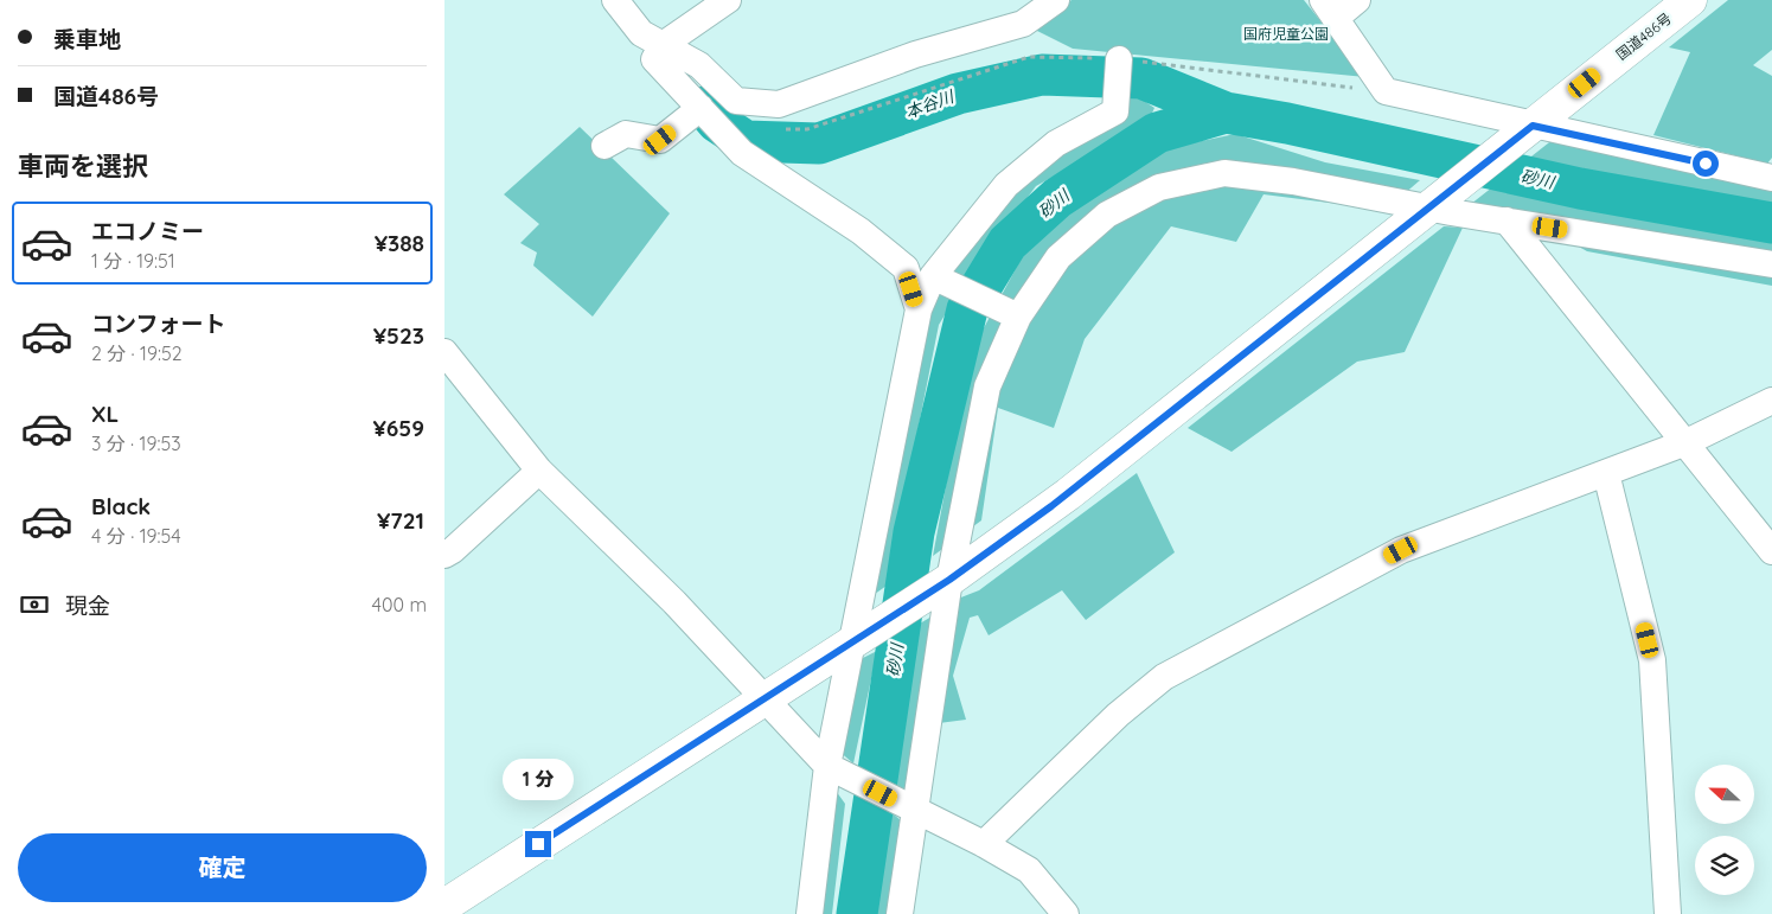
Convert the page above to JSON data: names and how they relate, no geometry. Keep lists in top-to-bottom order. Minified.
{"streets":{"highway":["国道486号"]},"water":["本谷川","砂川"],"parks":["国府児童公園"],"north":"left","page":{"banner":["乗車地","国道486号"],"heading":"車両を選択","list":[{"name":"エコノミー","note":"1 分 · 19:51","value":"¥388"},{"name":"コンフォート","note":"2 分 · 19:52","value":"¥523"},{"name":"XL","note":"3 分 · 19:53","value":"¥659"},{"name":"Black","note":"4 分 · 19:54","value":"¥721"}],"pay":["現金","400 m"],"bubble":"1 分","buttons":"確定"}}
